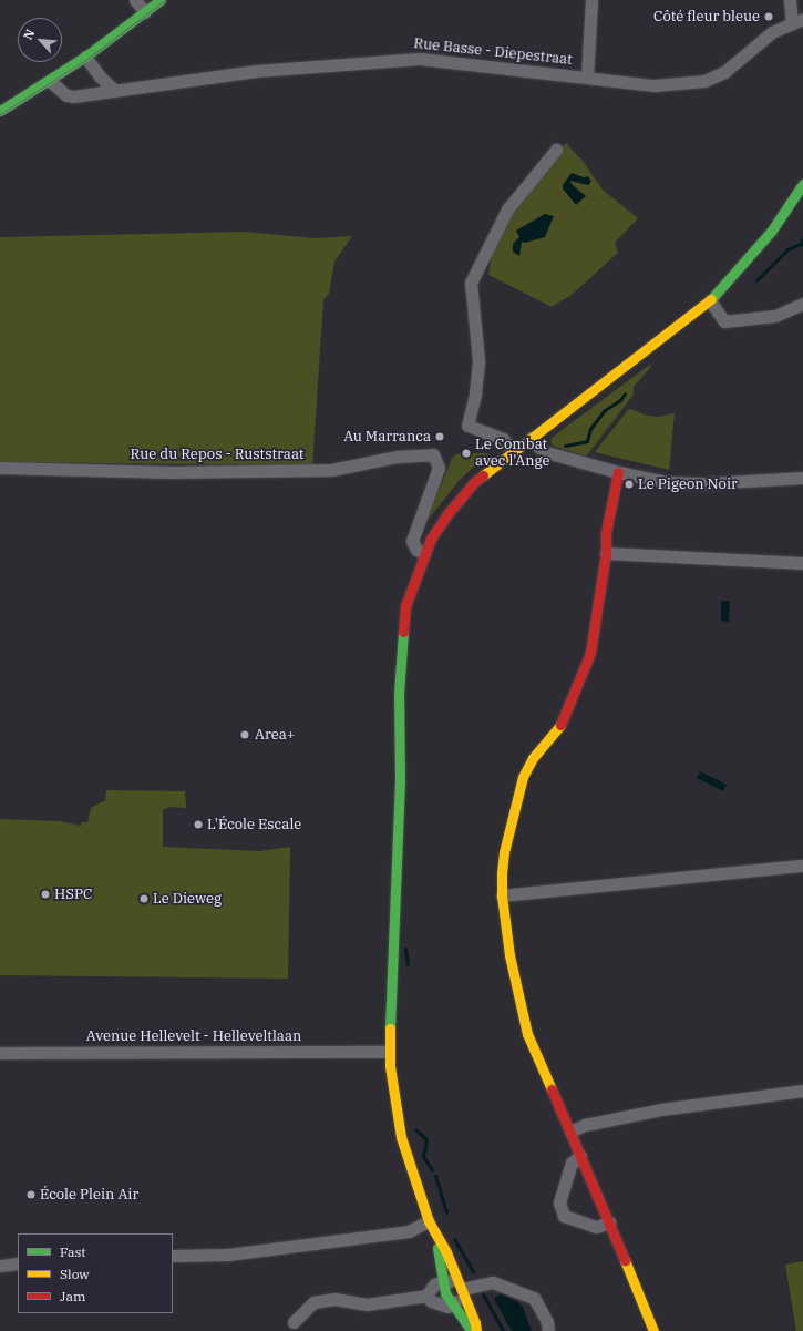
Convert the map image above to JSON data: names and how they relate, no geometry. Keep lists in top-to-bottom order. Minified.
{"streets":{"street":["Rue Basse - Diepestraat","Rue du Repos - Ruststraat","Avenue Hellevelt - Helleveltlaan"]},"places":["Côté fleur bleue","Au Marranca","Le Combat avec l'Ange","Le Pigeon Noir","Area+","L'École Escale","HSPC","Le Dieweg","École Plein Air"],"legend":["Fast","Slow","Jam"],"north":"top left"}
